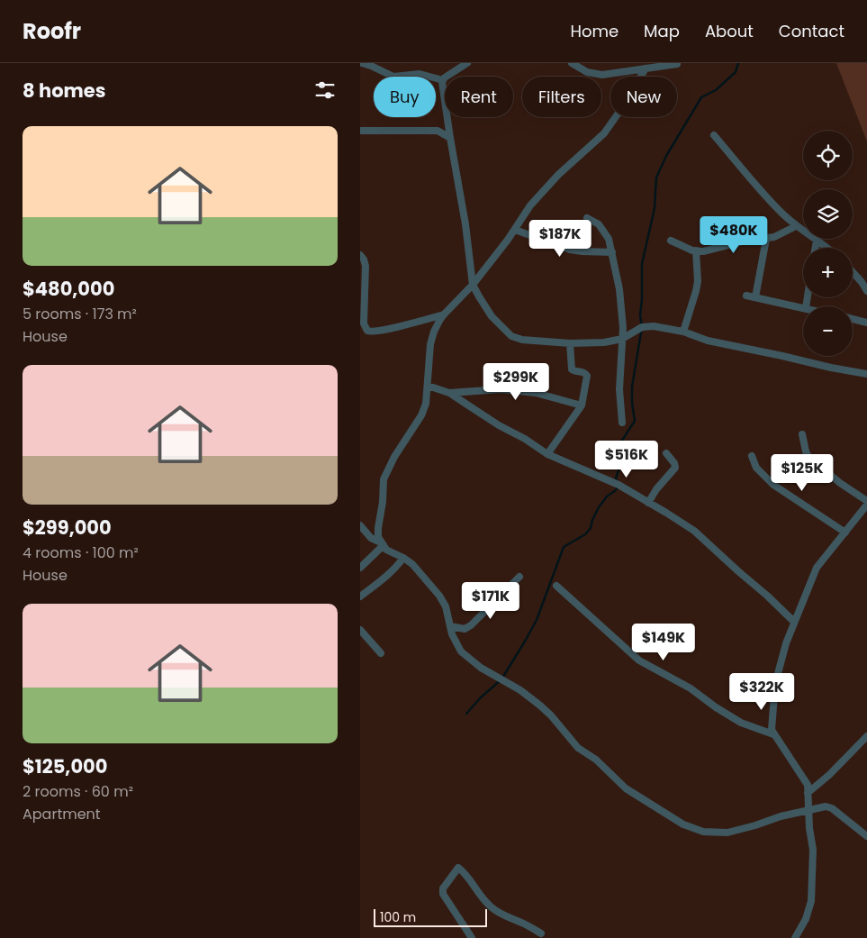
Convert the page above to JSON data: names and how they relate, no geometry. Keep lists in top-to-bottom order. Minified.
{"scale_bar":"100 m","page":{"header":"Roofr","nav":["Home","Map","About","Contact"],"heading":"8 homes","chip":["Buy","Rent","Filters","New"],"list":[{"name":"$480,000","note":"5 rooms · 173 m² · House"},{"name":"$299,000","note":"4 rooms · 100 m² · House"},{"name":"$125,000","note":"2 rooms · 60 m² · Apartment"}],"map_buttons":["+","−"],"price":["$480K","$187K","$299K","$516K","$125K","$171K","$149K","$322K"],"scale":"100 m"}}
